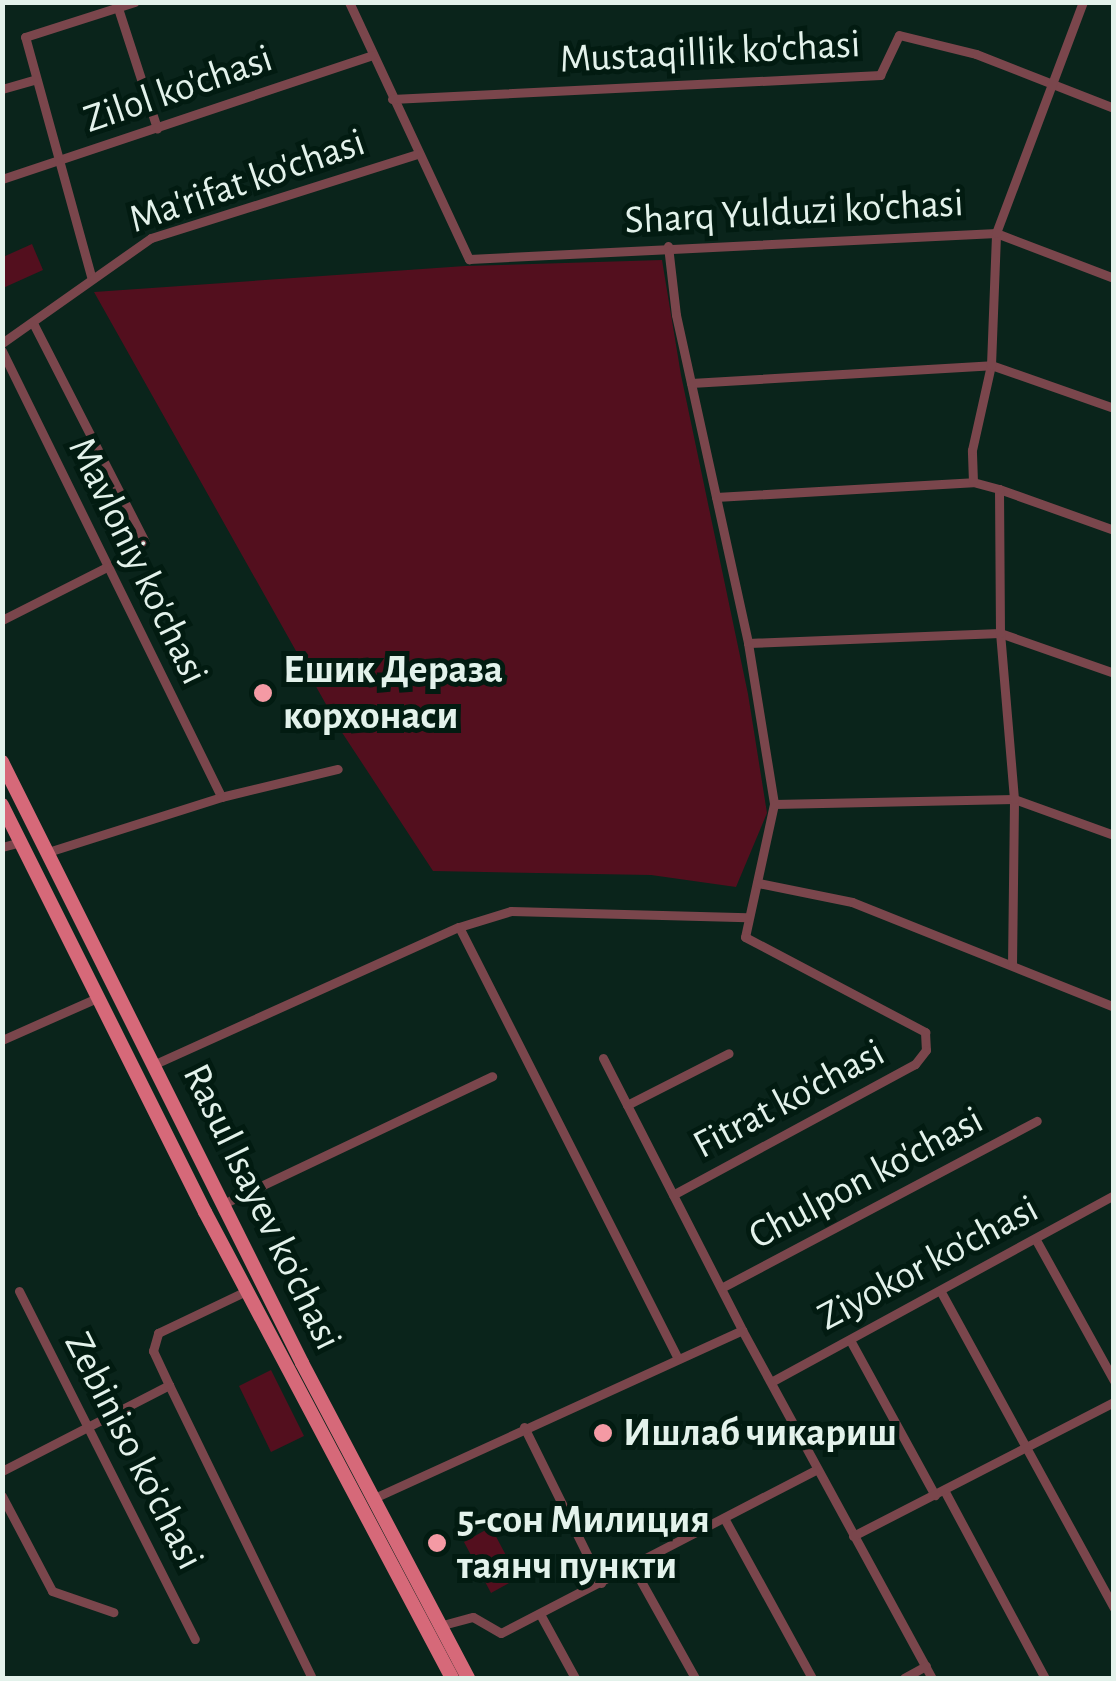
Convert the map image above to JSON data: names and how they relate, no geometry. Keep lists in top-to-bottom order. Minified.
{"streets":{"main road":["Rasul Isayev ko'chasi"],"street":["Mustaqillik ko'chasi","Zilol ko'chasi","Ma'rifat ko'chasi","Sharq Yulduzi ko'chasi","Mavloniy ko'chasi","Fitrat ko'chasi","Chulpon ko'chasi","Ziyokor ko'chasi","Zebiniso ko'chasi"]},"crossings":[["Ma'rifat ko'chasi","Sharq Yulduzi ko'chasi"]],"places":["Ешик Дераза корхонаси","Ишлаб чикариш","5-сон Милиция таянч пункти"]}
